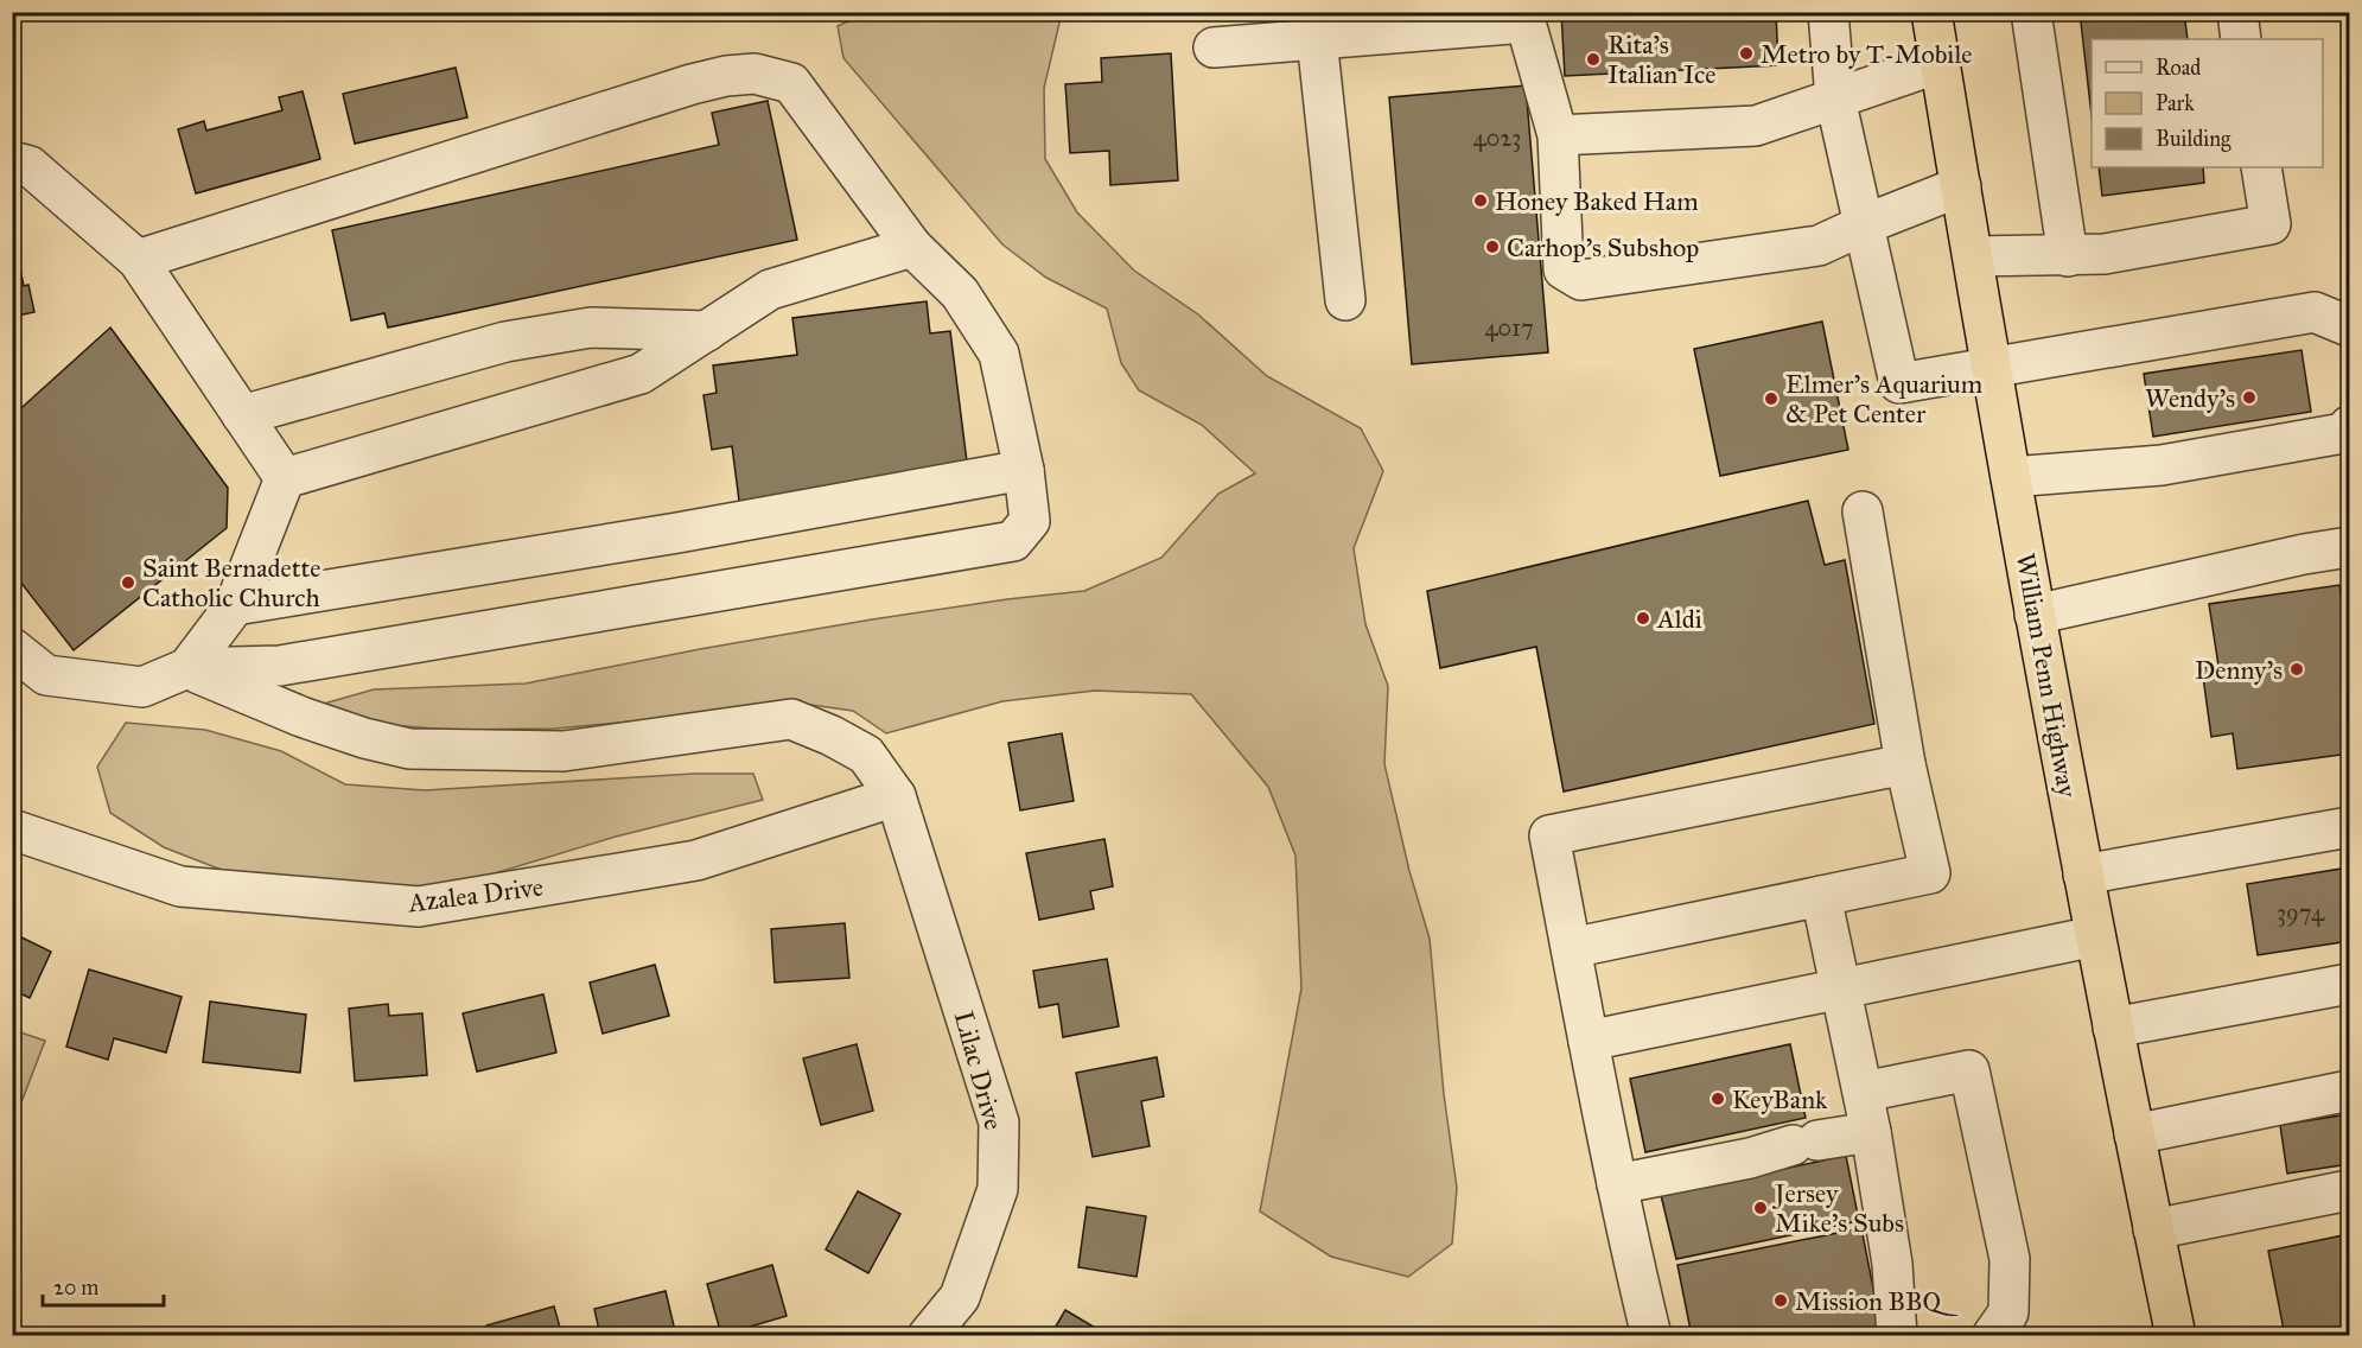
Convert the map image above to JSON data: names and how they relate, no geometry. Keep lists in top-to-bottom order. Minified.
{"streets":{"highway":["William Penn Highway"],"street":["Azalea Drive","Lilac Drive"]},"crossings":[["Azalea Drive","Lilac Drive"]],"places":["Metro by T-Mobile","Rita's Italian Ice","Honey Baked Ham","Carhop's Subshop","Wendy's","Elmer's Aquarium & Pet Center","Saint Bernadette Catholic Church","Aldi","Denny's","KeyBank","Jersey Mike's Subs","Mission BBQ"],"house_numbers":["4023","4017","3974"],"legend":["Road","Park","Building"],"scale_bar":"20 m"}
